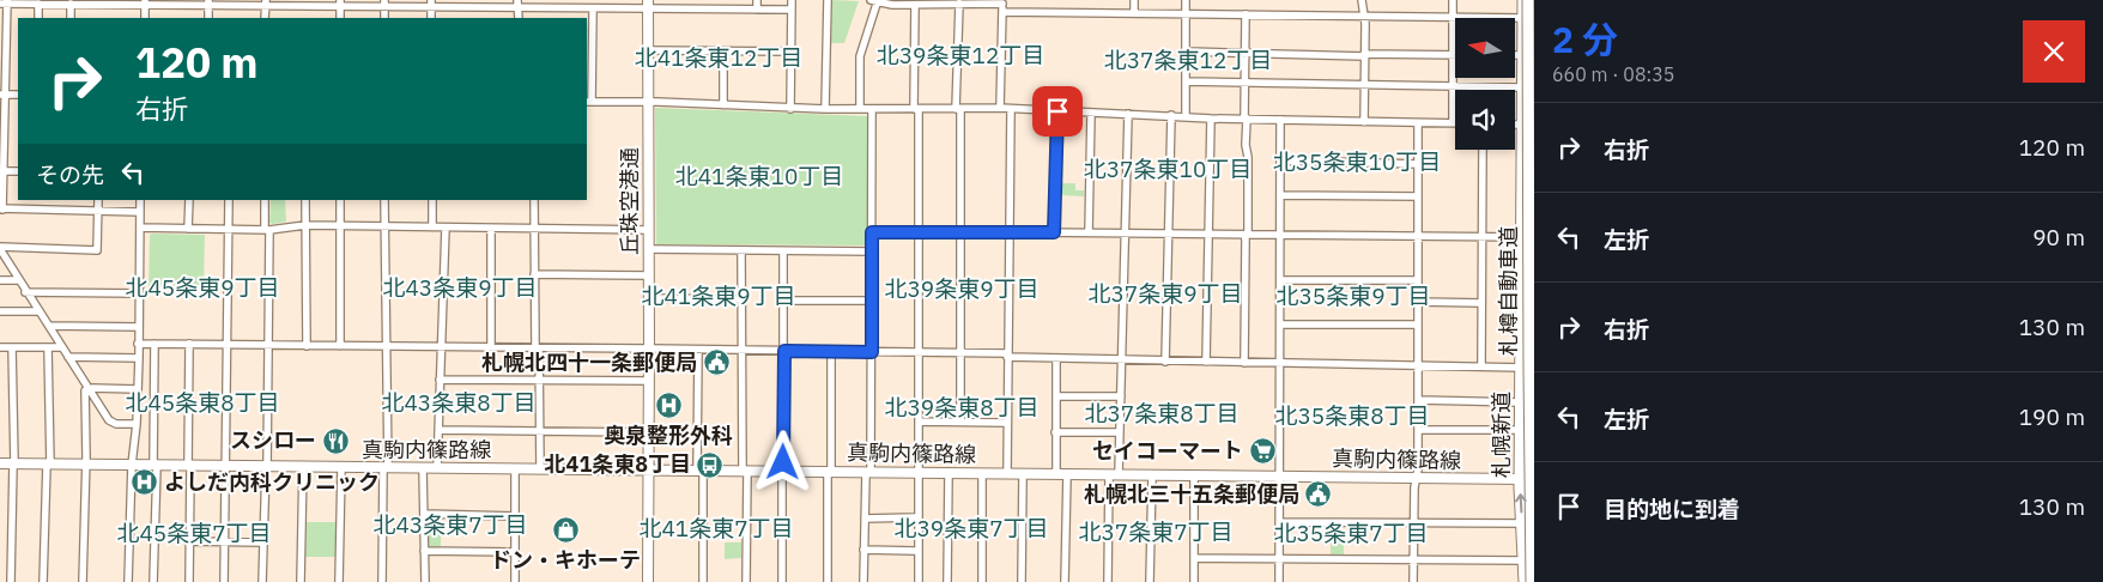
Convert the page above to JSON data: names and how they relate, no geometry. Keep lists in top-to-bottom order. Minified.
{"streets":{"highway":["札樽自動車道","札幌新道"],"main road":["丘珠空港通","真駒内篠路線"]},"crossings":[["丘珠空港通","真駒内篠路線"],["札幌新道","真駒内篠路線"]],"districts":["北39条東12丁目","北41条東12丁目","北37条東12丁目","北35条東10丁目","北37条東10丁目","北41条東10丁目","北45条東9丁目","北43条東9丁目","北39条東9丁目","北37条東9丁目","北41条東9丁目","北35条東9丁目","北45条東8丁目","北43条東8丁目","北39条東8丁目","北37条東8丁目","北35条東8丁目","北43条東7丁目","北41条東7丁目","北39条東7丁目","北37条東7丁目","北45条東7丁目","北35条東7丁目"],"places":{"public building":["札幌北四十一条郵便局","札幌北三十五条郵便局"],"hospital":["奥泉整形外科","よしだ内科クリニック"],"restaurant":["スシロー"],"supermarket":["セイコーマート"],"bus stop":["北41条東8丁目"],"shop":["ドン・キホーテ"]},"north":"left","page":{"heading":["2 分","660 m · 08:35"],"turn":["120 m","右折"],"list":[{"name":"右折","value":"120 m"},{"name":"左折","value":"90 m"},{"name":"右折","value":"130 m"},{"name":"左折","value":"190 m"},{"name":"目的地に到着","value":"130 m"}],"then":"その先"}}
